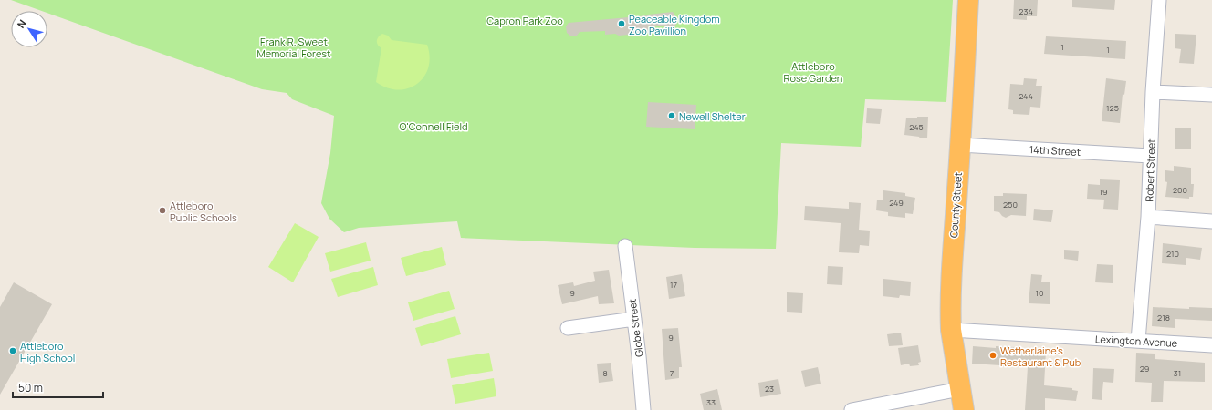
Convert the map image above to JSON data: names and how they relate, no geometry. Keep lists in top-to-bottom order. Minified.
{"streets":{"highway":["County Street"],"street":["14th Street","Robert Street","Globe Street","Lexington Avenue"]},"crossings":[["14th Street","Robert Street"],["14th Street","County Street"],["Robert Street","Lexington Avenue"],["County Street","Lexington Avenue"]],"parks":["Capron Park Zoo","Frank R. Sweet Memorial Forest","Attleboro Rose Garden","O'Connell Field"],"places":["Peaceable Kingdom Zoo Pavillion","Newell Shelter","Attleboro Public Schools","Attleboro High School","Wetherlaine's Restaurant & Pub"],"house_numbers":["234","1","1","244","125","245","200","19","249","250","210","17","9","10","218","9","29","8","7","31","23","33"],"scale_bar":"50 m","north":"top left"}
